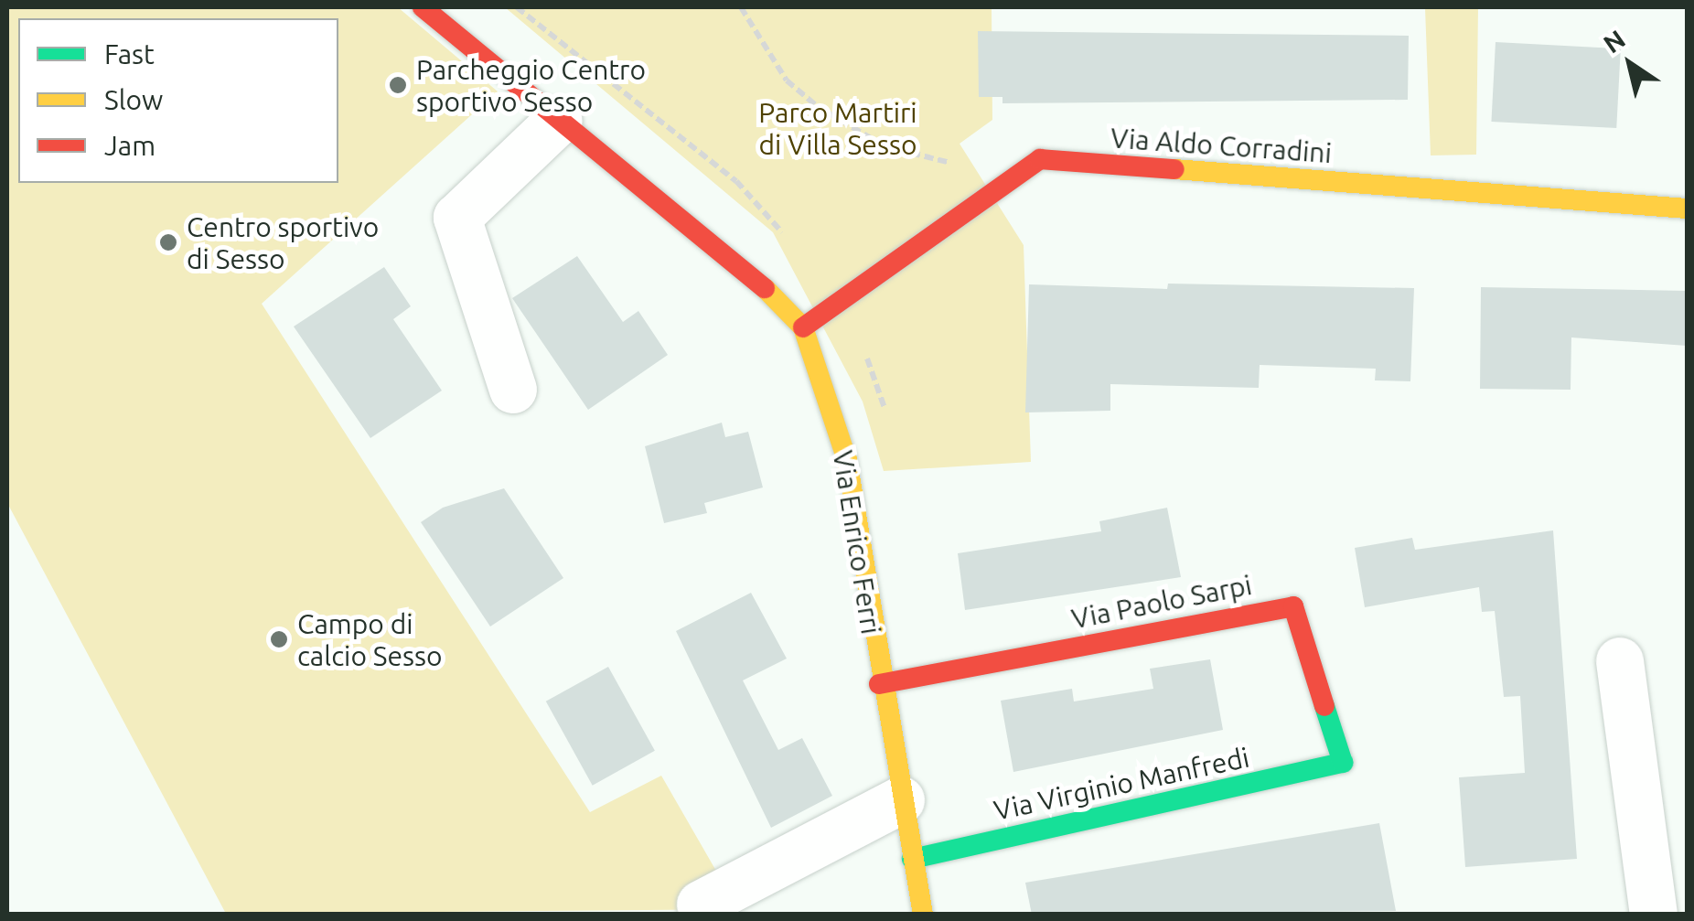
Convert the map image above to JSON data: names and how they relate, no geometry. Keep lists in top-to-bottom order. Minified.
{"streets":{"street":["Via Aldo Corradini","Via Enrico Ferri","Via Paolo Sarpi","Via Virginio Manfredi"]},"crossings":[["Via Aldo Corradini","Via Enrico Ferri"],["Via Enrico Ferri","Via Paolo Sarpi"],["Via Enrico Ferri","Via Virginio Manfredi"],["Via Paolo Sarpi","Via Virginio Manfredi"]],"parks":["Parco Martiri di Villa Sesso"],"places":["Parcheggio Centro sportivo Sesso","Centro sportivo di Sesso","Campo di calcio Sesso"],"legend":["Fast","Slow","Jam"],"north":"top left"}
